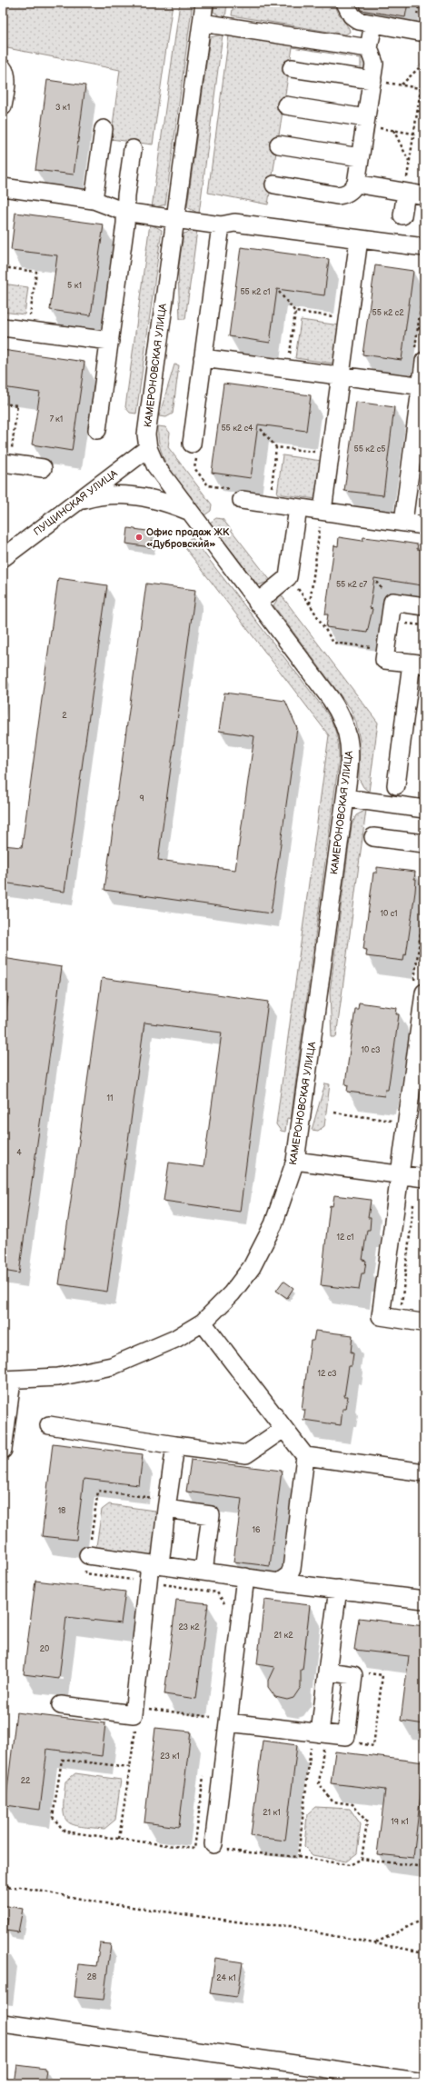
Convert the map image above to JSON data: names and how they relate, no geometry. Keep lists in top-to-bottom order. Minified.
{"streets":{"street":["КАМЕРОНОВСКАЯ УЛИЦА","ПУЩИНСКАЯ УЛИЦА"]},"crossings":[["КАМЕРОНОВСКАЯ УЛИЦА","ПУЩИНСКАЯ УЛИЦА"]],"places":["Офис продаж ЖК «Дубровский»"],"house_numbers":["3 к1","5 к1","55 к2 с1","55 к2 с2","7 к1","55 к2 с4","55 к2 с5","55 к2 с7","2","9","10 с1","10 с3","11","4","12 с1","12 с3","18","16","23 к2","21 к2","20","23 к1","22","21 к1","19 к1","28","24 к1"]}
